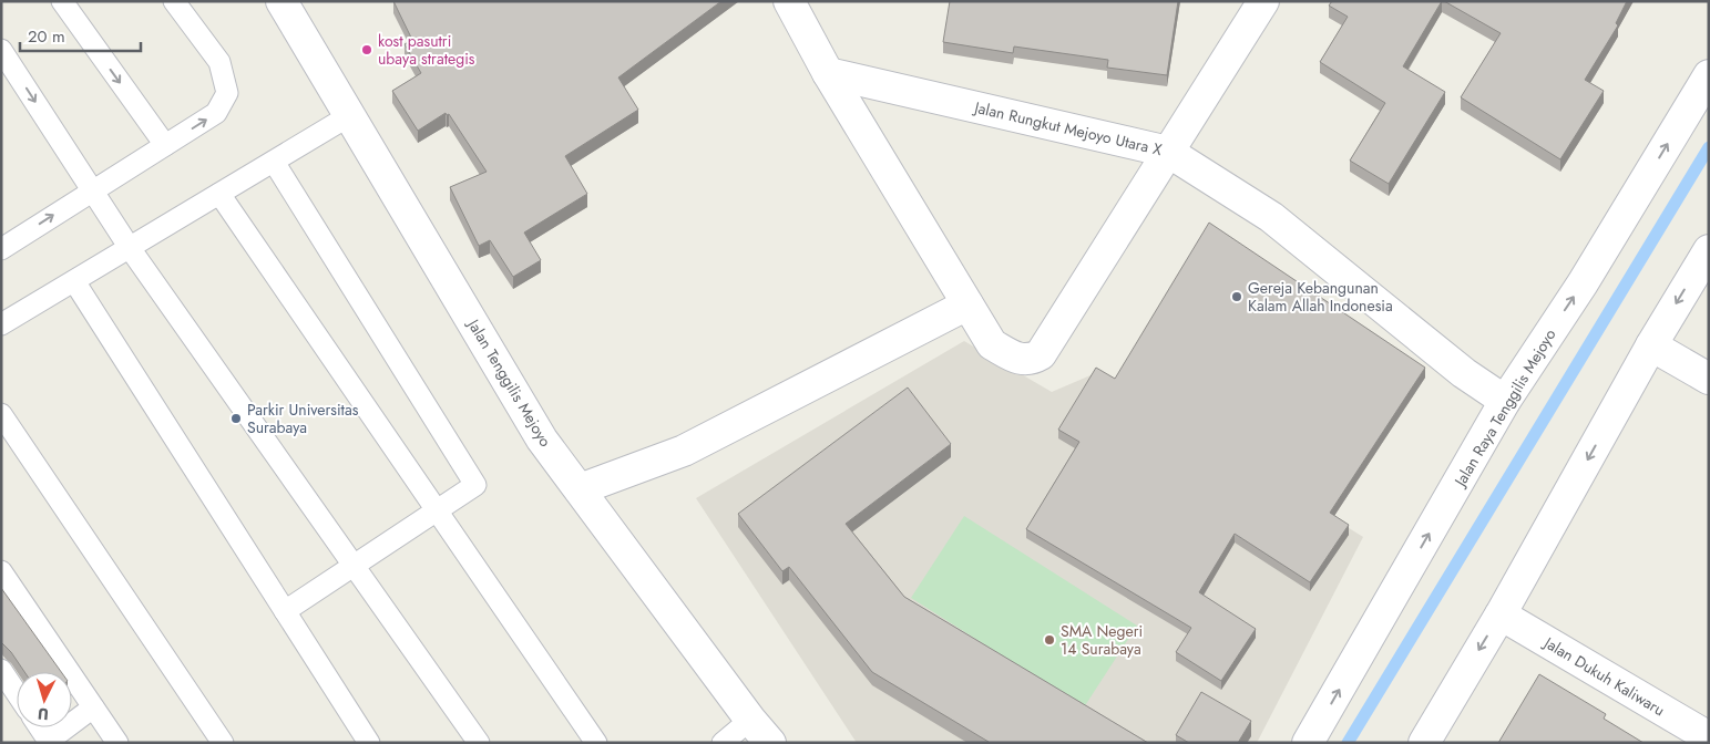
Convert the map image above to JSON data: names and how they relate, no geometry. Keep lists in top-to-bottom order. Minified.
{"streets":{"street":["Jalan Rungkut Mejoyo Utara X","Jalan Tenggilis Mejoyo","Jalan Raya Tenggilis Mejoyo","Jalan Dukuh Kaliwaru"]},"places":["kost pasutri ubaya strategis","Gereja Kebangunan Kalam Allah Indonesia","Parkir Universitas Surabaya","SMA Negeri 14 Surabaya"],"scale_bar":"20 m","north":"bottom"}
